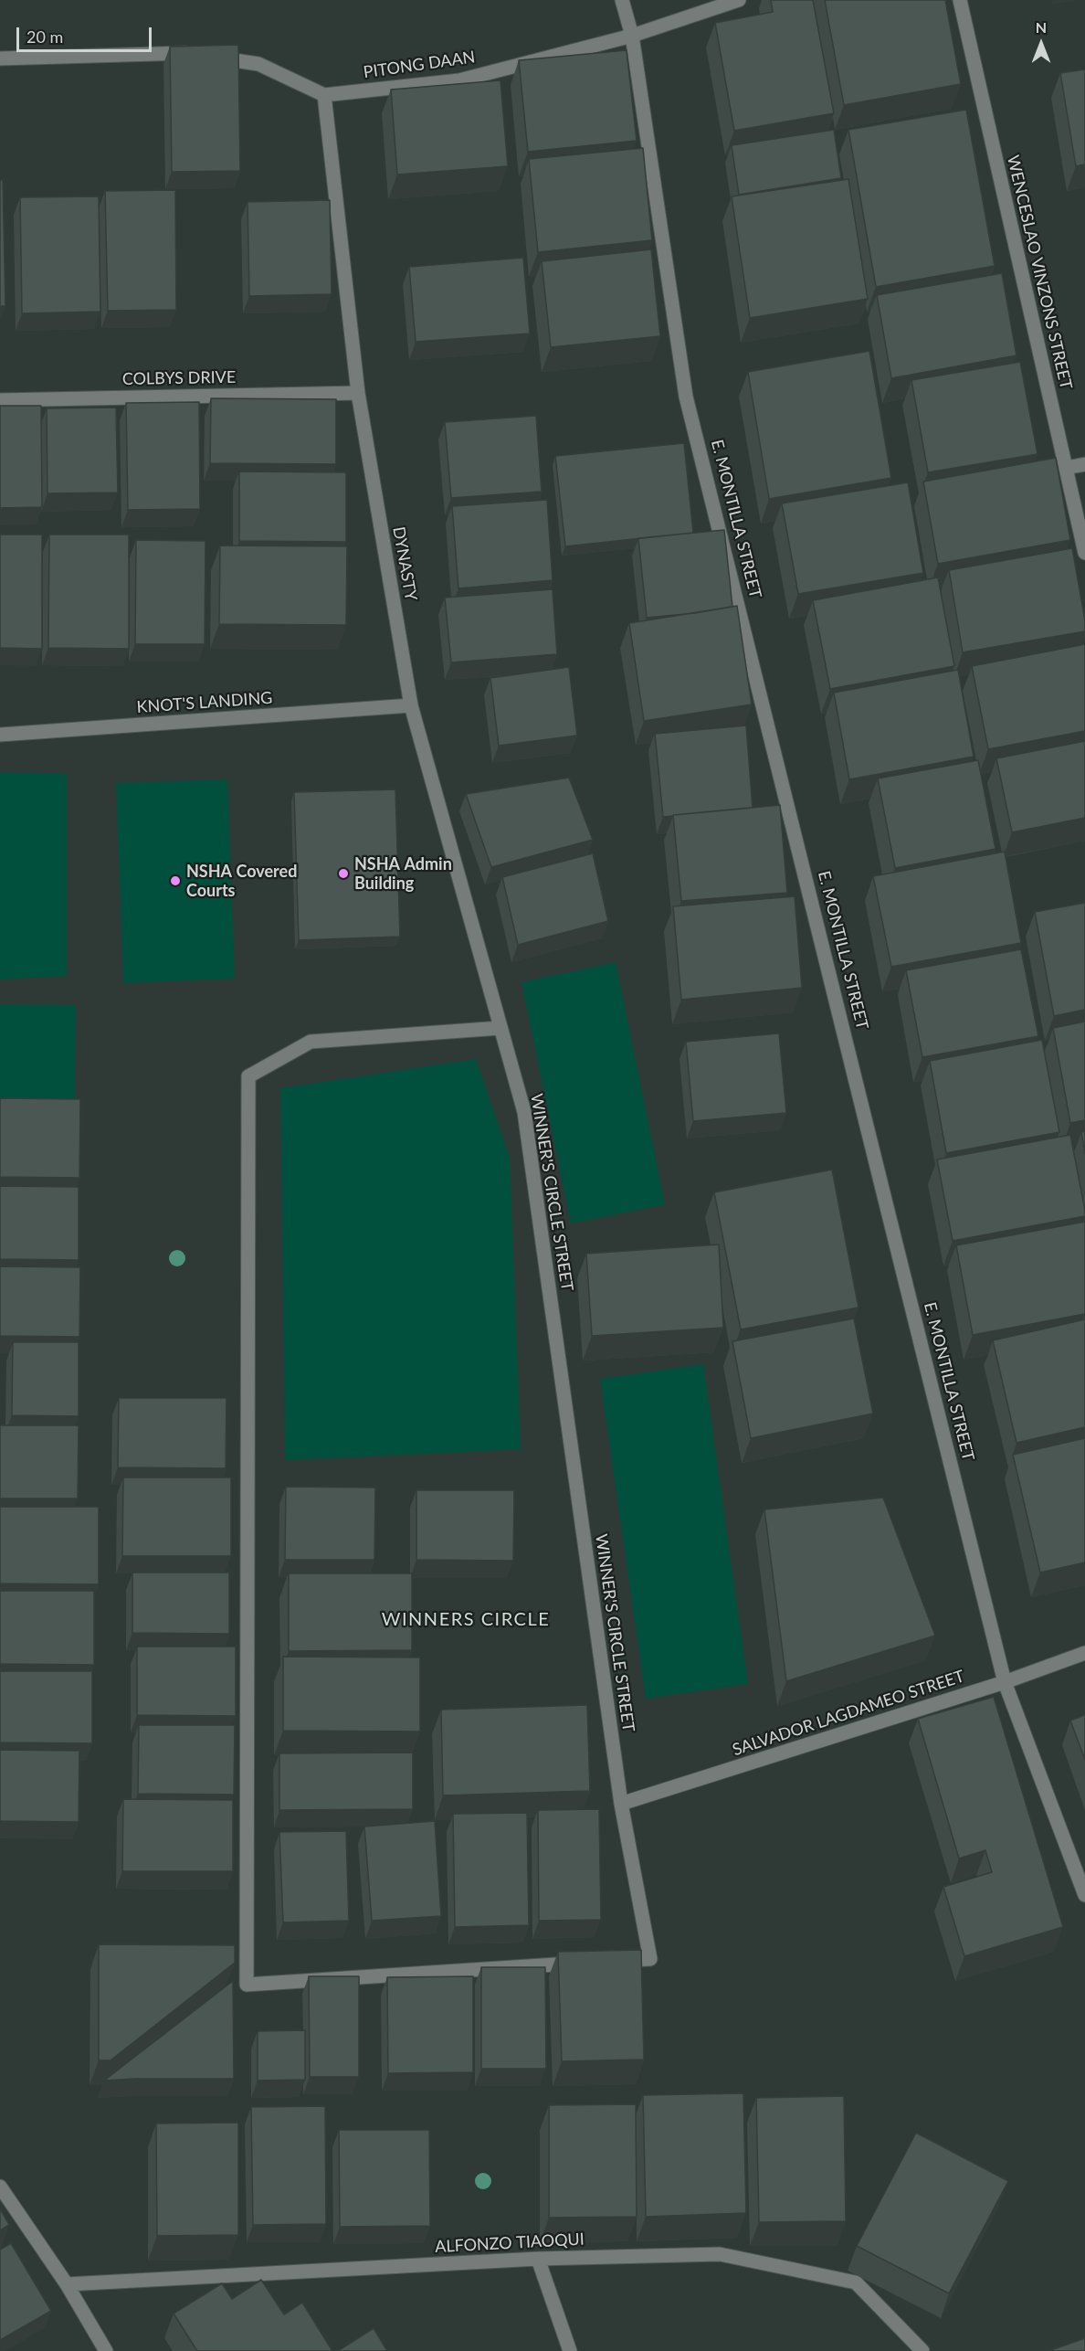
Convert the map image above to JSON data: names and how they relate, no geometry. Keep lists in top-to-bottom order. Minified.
{"streets":{"street":["PITONG DAAN","WENCESLAO VINZONS STREET","COLBYS DRIVE","E. MONTILLA STREET","DYNASTY","KNOT'S LANDING","WINNER'S CIRCLE STREET","SALVADOR LAGDAMEO STREET","ALFONZO TIAOQUI"]},"crossings":[["PITONG DAAN","E. MONTILLA STREET"],["PITONG DAAN","DYNASTY"],["COLBYS DRIVE","DYNASTY"],["E. MONTILLA STREET","SALVADOR LAGDAMEO STREET"],["DYNASTY","KNOT'S LANDING"],["DYNASTY","WINNER'S CIRCLE STREET"],["WINNER'S CIRCLE STREET","SALVADOR LAGDAMEO STREET"]],"districts":["WINNERS CIRCLE"],"places":["NSHA Admin Building","NSHA Covered Courts"],"scale_bar":"20 m","north":"top"}
